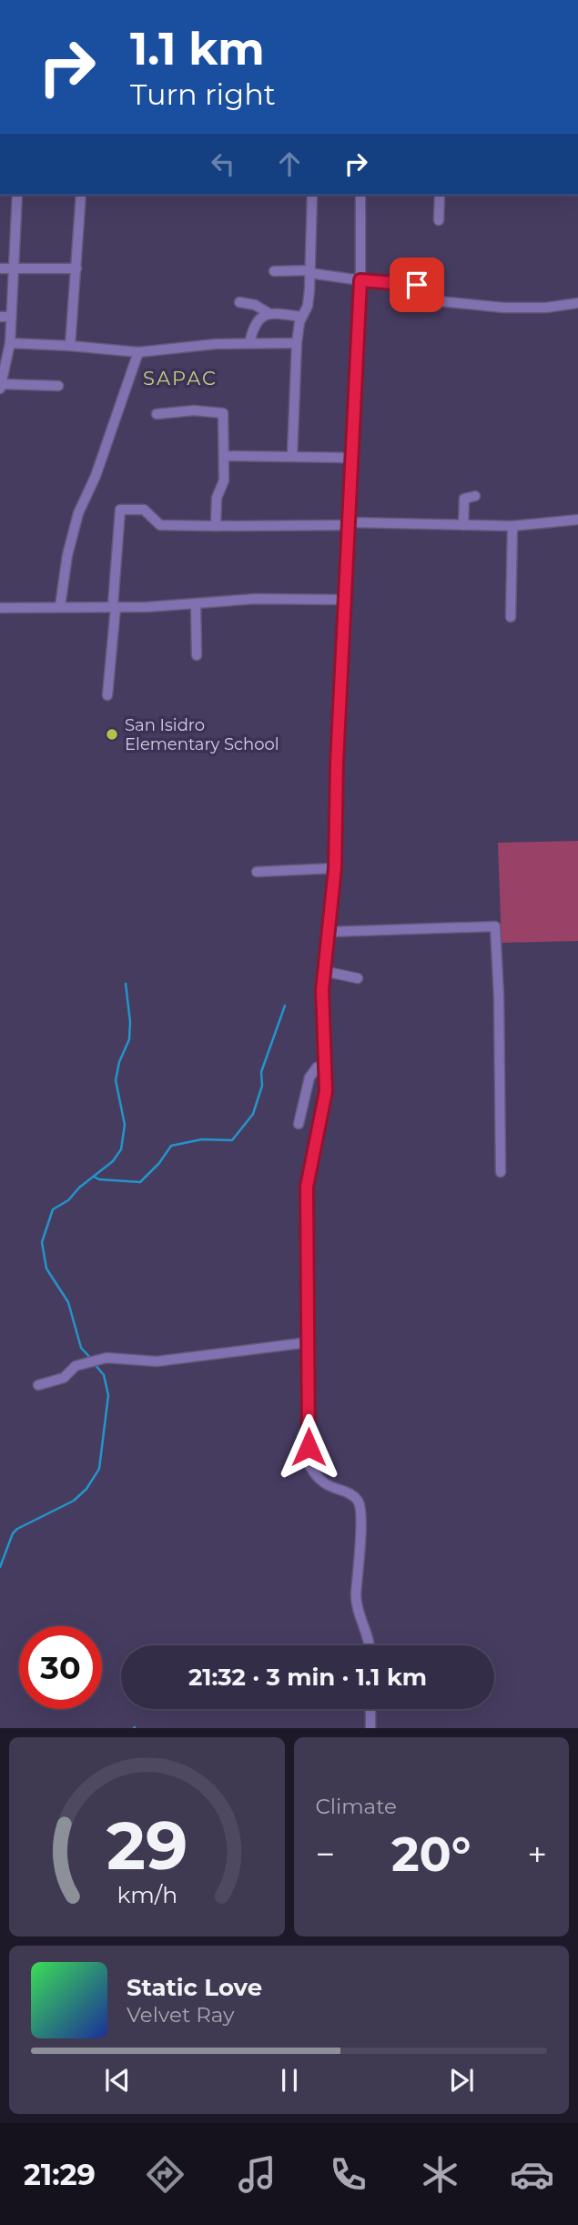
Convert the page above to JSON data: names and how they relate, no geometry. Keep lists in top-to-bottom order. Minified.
{"districts":["SAPAC"],"places":["San Isidro Elementary School"],"page":{"turn":["1.1 km","Turn right"],"limit":"30","trip":"21:32 · 3 min · 1.1 km","tile":"Climate","heat":["−","20°","+"],"song":["Static Love","Velvet Ray"],"tabs":"21:29","gauge":["29","km/h"]}}
